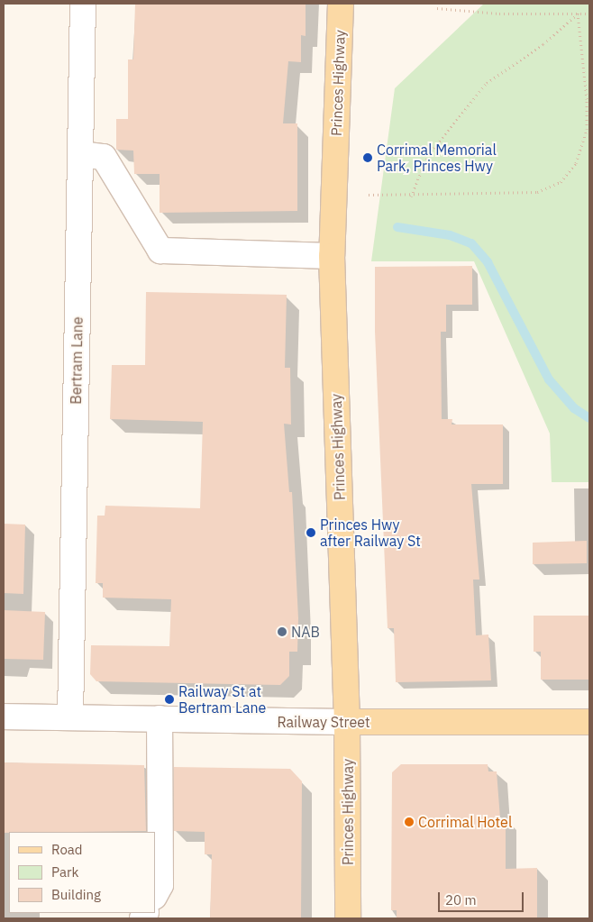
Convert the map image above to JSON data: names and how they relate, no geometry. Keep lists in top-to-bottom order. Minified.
{"streets":{"main road":["Princes Highway","Railway Street"],"street":["Bertram Lane"]},"crossings":[["Princes Highway","Railway Street"],["Bertram Lane","Railway Street"]],"places":["Corrimal Memorial Park, Princes Hwy","Princes Hwy after Railway St","NAB","Railway St at Bertram Lane","Corrimal Hotel"],"legend":["Road","Park","Building"],"scale_bar":"20 m"}
